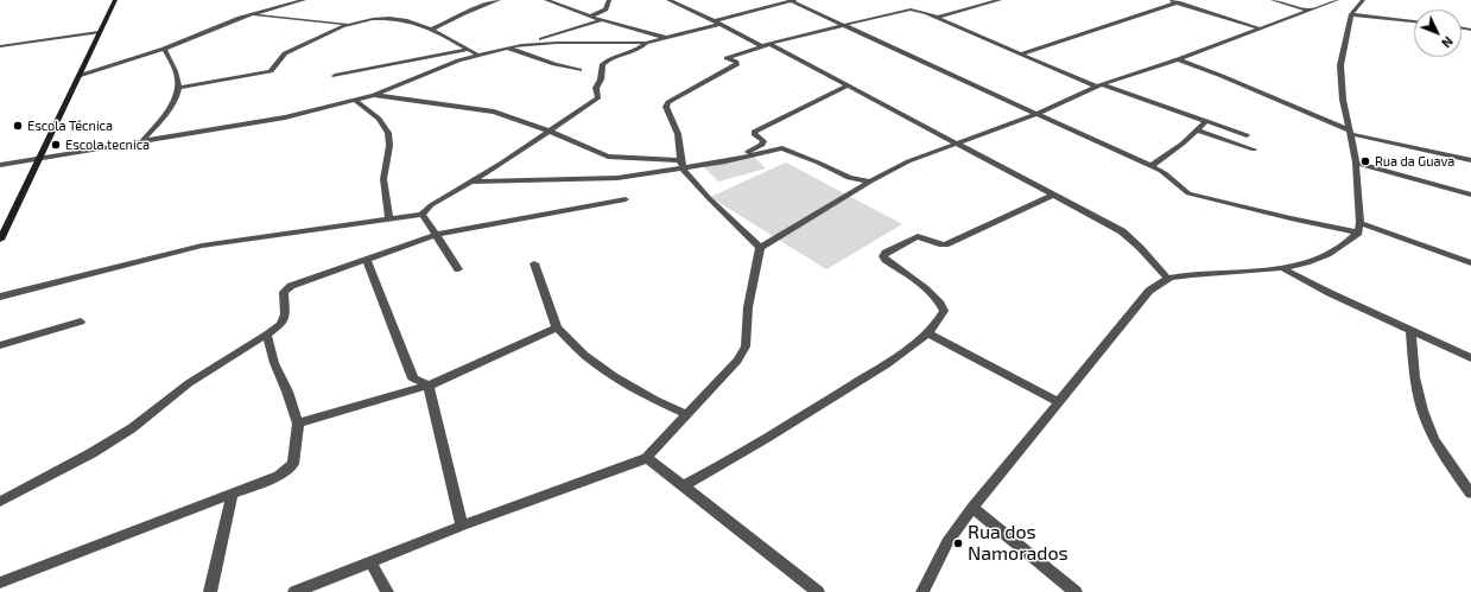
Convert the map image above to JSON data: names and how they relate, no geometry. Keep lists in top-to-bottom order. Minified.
{"places":["Escola Técnica","Escola tecnica","Rua da Guava","Rua dos Namorados"],"north":"bottom right"}
